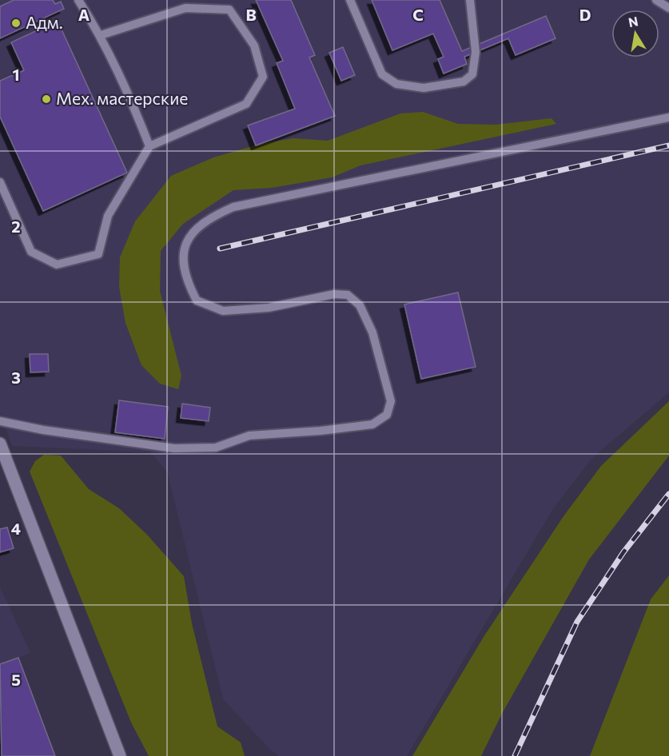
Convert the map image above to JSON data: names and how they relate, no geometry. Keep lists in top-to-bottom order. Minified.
{"places":["Адм.","Мех. мастерские"],"north":"top","grid":{"columns":["A","B","C","D"],"rows":["1","2","3","4","5"]}}
